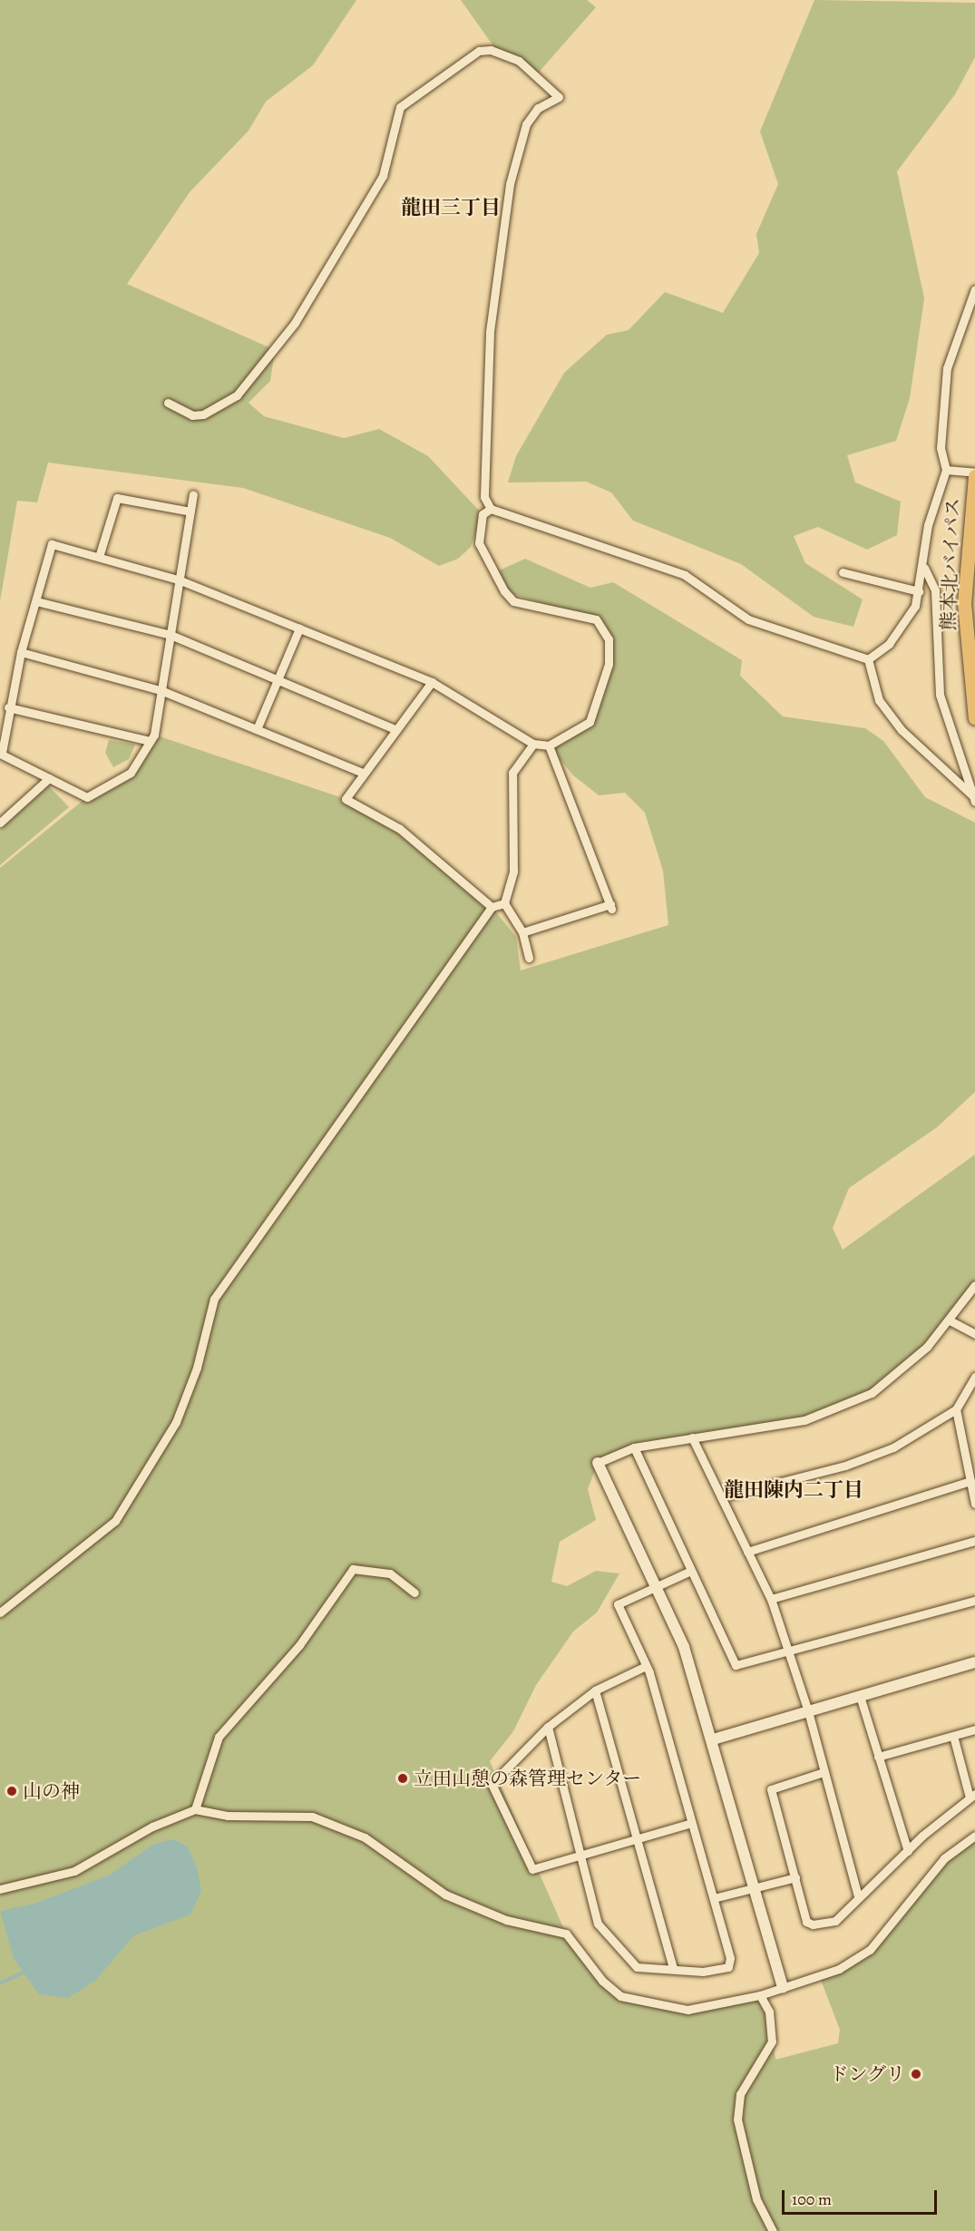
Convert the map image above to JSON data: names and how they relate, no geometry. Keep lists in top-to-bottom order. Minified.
{"streets":{"highway":["熊本北バイパス"]},"districts":["龍田三丁目","龍田陳内二丁目"],"places":["立田山憩の森管理センター","山の神","ドングリ"],"scale_bar":"100 m"}
